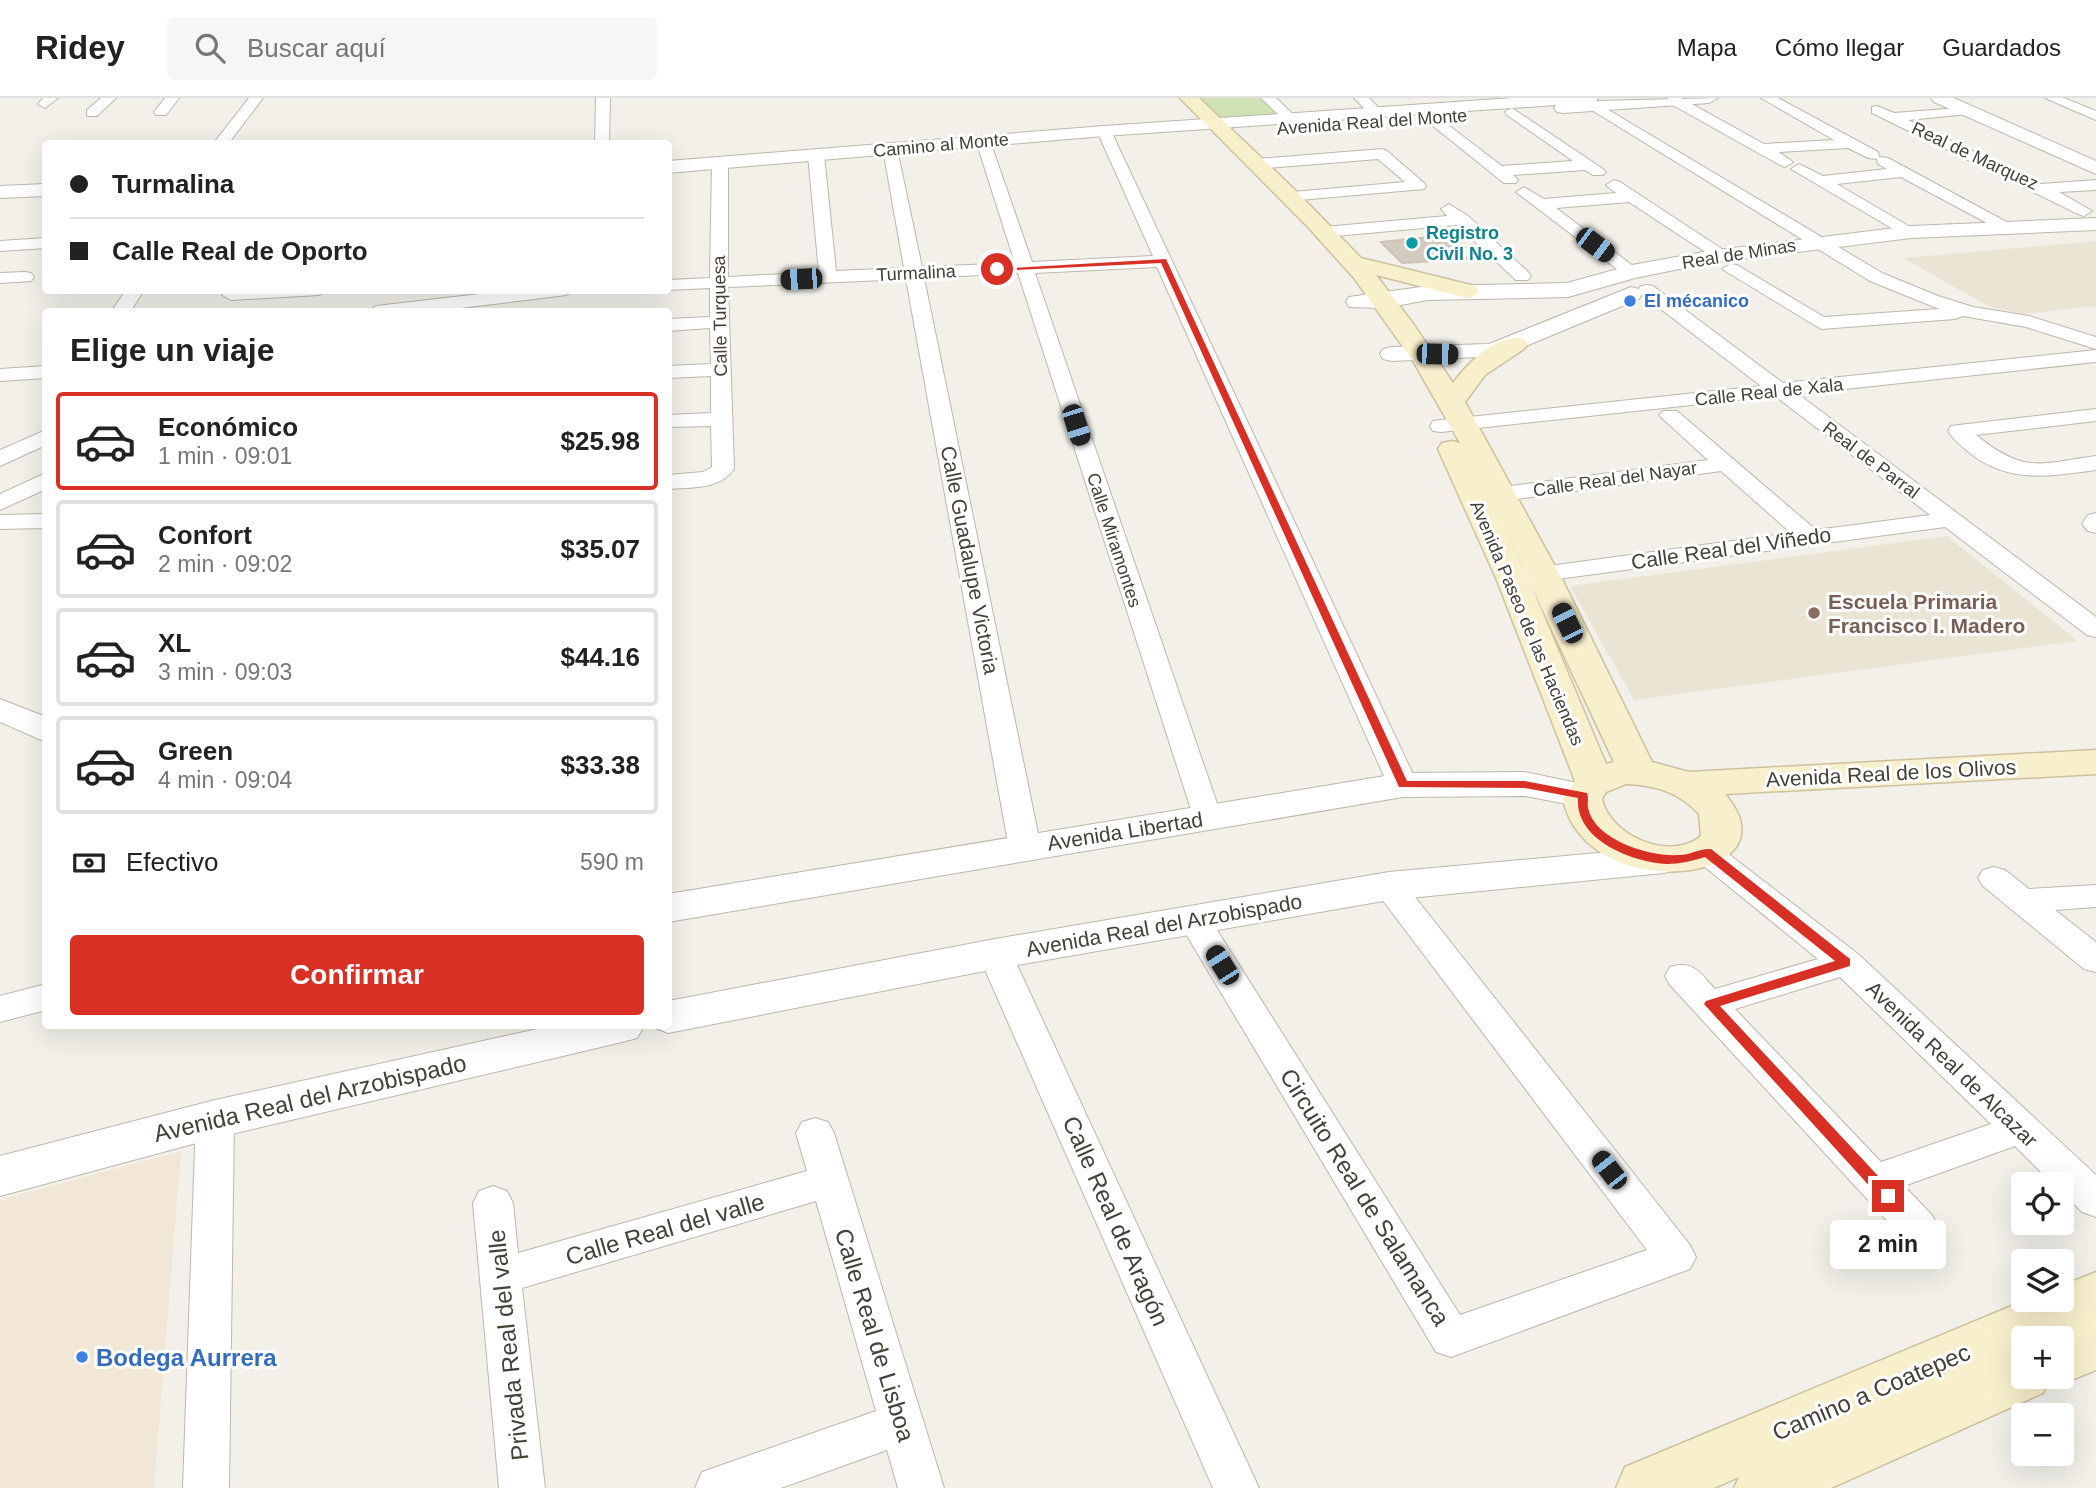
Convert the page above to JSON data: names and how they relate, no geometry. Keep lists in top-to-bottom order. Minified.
{"streets":{"main road":["Avenida Paseo de las Haciendas","Avenida Real de los Olivos","Camino a Coatepec"],"street":["Avenida Real del Monte","Camino al Monte","Real de Marquez","Real de Minas","Turmalina","Calle Turquesa","Calle Real de Xala","Real de Parral","Calle Real del Nayar","Calle Miramontes","Calle Real del Viñedo","Calle Guadalupe Victoria","Avenida Libertad","Avenida Real del Arzobispado","Avenida Real de Alcazar","Circuito Real de Salamanca","Calle Real de Aragón","Calle Real del valle","Calle Real de Lisboa","Privada Real del valle"]},"crossings":[["Avenida Real del Monte","Camino al Monte"],["Avenida Real del Monte","Avenida Paseo de las Haciendas"],["Camino al Monte","Calle Turquesa"],["Camino al Monte","Calle Miramontes"],["Camino al Monte","Calle Guadalupe Victoria"],["Camino al Monte","Avenida Paseo de las Haciendas"],["Real de Minas","Real de Parral"],["Real de Minas","Avenida Paseo de las Haciendas"],["Turmalina","Calle Turquesa"],["Turmalina","Calle Miramontes"],["Turmalina","Calle Guadalupe Victoria"],["Calle Real de Xala","Real de Parral"],["Calle Real de Xala","Avenida Paseo de las Haciendas"],["Real de Parral","Calle Real del Viñedo"],["Calle Real del Nayar","Calle Real del Viñedo"],["Calle Real del Nayar","Avenida Paseo de las Haciendas"],["Calle Miramontes","Avenida Libertad"],["Calle Real del Viñedo","Avenida Paseo de las Haciendas"],["Calle Guadalupe Victoria","Avenida Libertad"],["Avenida Paseo de las Haciendas","Avenida Real de los Olivos"],["Avenida Paseo de las Haciendas","Avenida Libertad"],["Avenida Paseo de las Haciendas","Avenida Real del Arzobispado"],["Avenida Paseo de las Haciendas","Avenida Real de Alcazar"],["Avenida Real de los Olivos","Avenida Libertad"],["Avenida Real de los Olivos","Avenida Real del Arzobispado"],["Avenida Real de los Olivos","Avenida Real de Alcazar"],["Avenida Libertad","Avenida Real del Arzobispado"],["Avenida Libertad","Avenida Real de Alcazar"],["Avenida Real del Arzobispado","Avenida Real de Alcazar"],["Avenida Real del Arzobispado","Circuito Real de Salamanca"],["Avenida Real del Arzobispado","Calle Real de Aragón"],["Calle Real del valle","Calle Real de Lisboa"],["Calle Real del valle","Privada Real del valle"]],"places":["Registro Civil No. 3","El mécanico","Escuela Primaria Francisco I. Madero","Bodega Aurrera"],"page":{"header":"Ridey","search":"Buscar aquí","nav":["Mapa","Cómo llegar","Guardados"],"banner":["Turmalina","Calle Real de Oporto"],"heading":"Elige un viaje","list":[{"name":"Económico","note":"1 min · 09:01","value":"$25.98"},{"name":"Confort","note":"2 min · 09:02","value":"$35.07"},{"name":"XL","note":"3 min · 09:03","value":"$44.16"},{"name":"Green","note":"4 min · 09:04","value":"$33.38"}],"pay":["Efectivo","590 m"],"buttons":"Confirmar","map_buttons":["+","−"],"bubble":"2 min"}}
